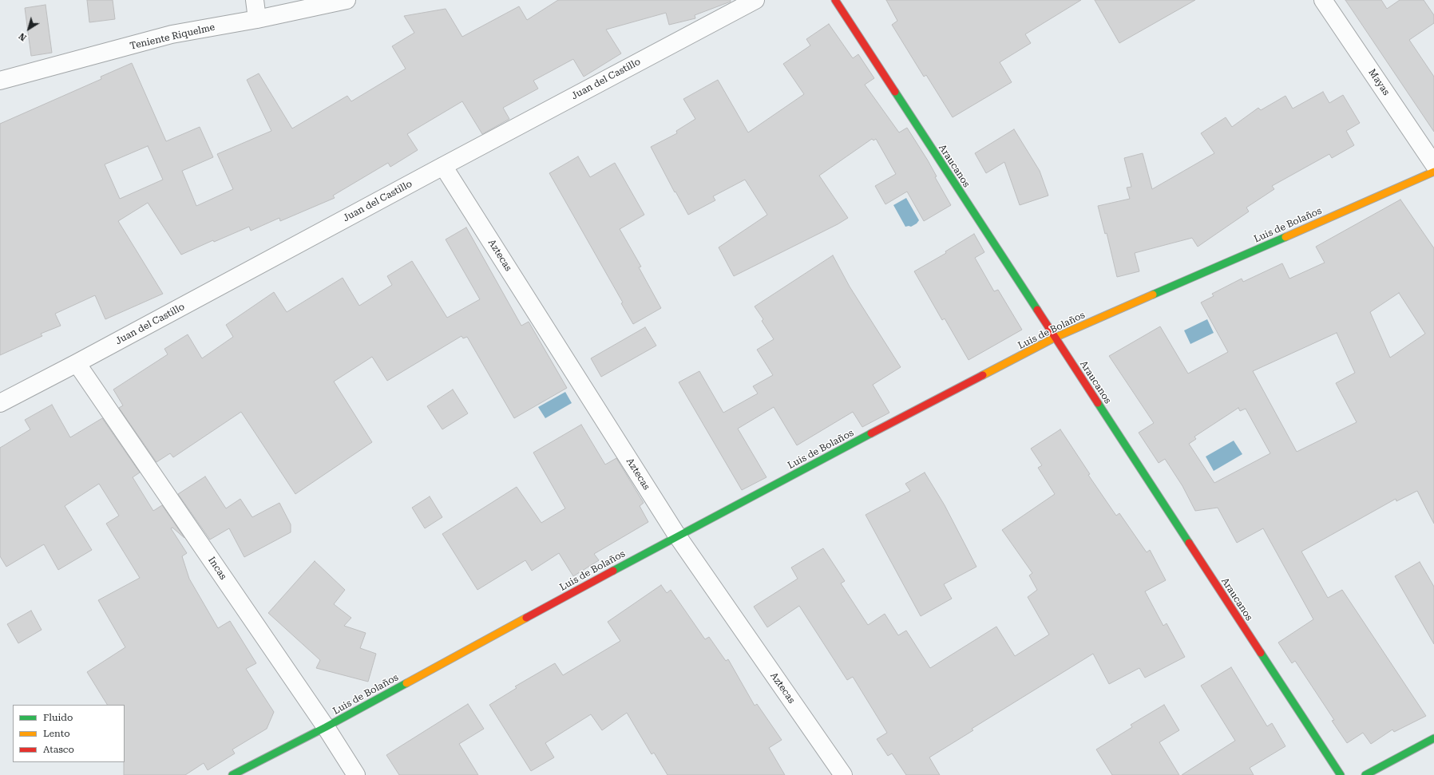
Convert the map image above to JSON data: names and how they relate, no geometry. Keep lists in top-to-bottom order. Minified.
{"streets":{"street":["Teniente Riquelme","Juan del Castillo","Mayas","Araucanos","Luis de Bolaños","Aztecas","Incas"]},"crossings":[["Juan del Castillo","Aztecas"],["Juan del Castillo","Incas"],["Araucanos","Luis de Bolaños"],["Luis de Bolaños","Aztecas"],["Luis de Bolaños","Incas"]],"legend":["Fluido","Lento","Atasco"],"north":"bottom left"}
